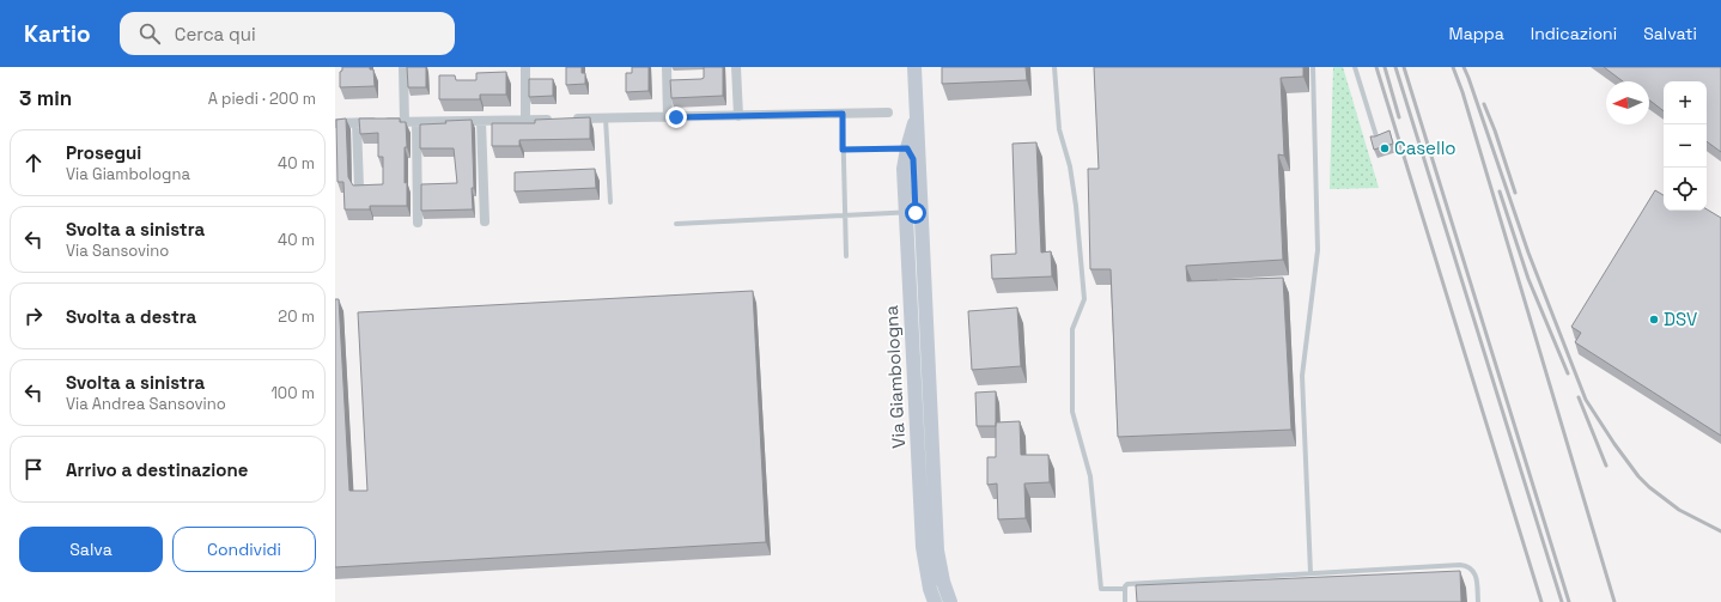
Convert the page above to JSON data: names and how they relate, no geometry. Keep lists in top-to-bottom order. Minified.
{"streets":{"street":["Via Giambologna"]},"places":["Casello","DSV"],"north":"left","page":{"header":"Kartio","search":"Cerca qui","nav":["Mappa","Indicazioni","Salvati"],"heading":["3 min","A piedi · 200 m"],"map_buttons":["+","−"],"list":[["Prosegui","Via Giambologna","40 m"],["Svolta a sinistra","Via Sansovino","40 m"],["Svolta a destra","20 m"],["Svolta a sinistra","Via Andrea Sansovino","100 m"],"Arrivo a destinazione"],"buttons":["Salva","Condividi"]}}
